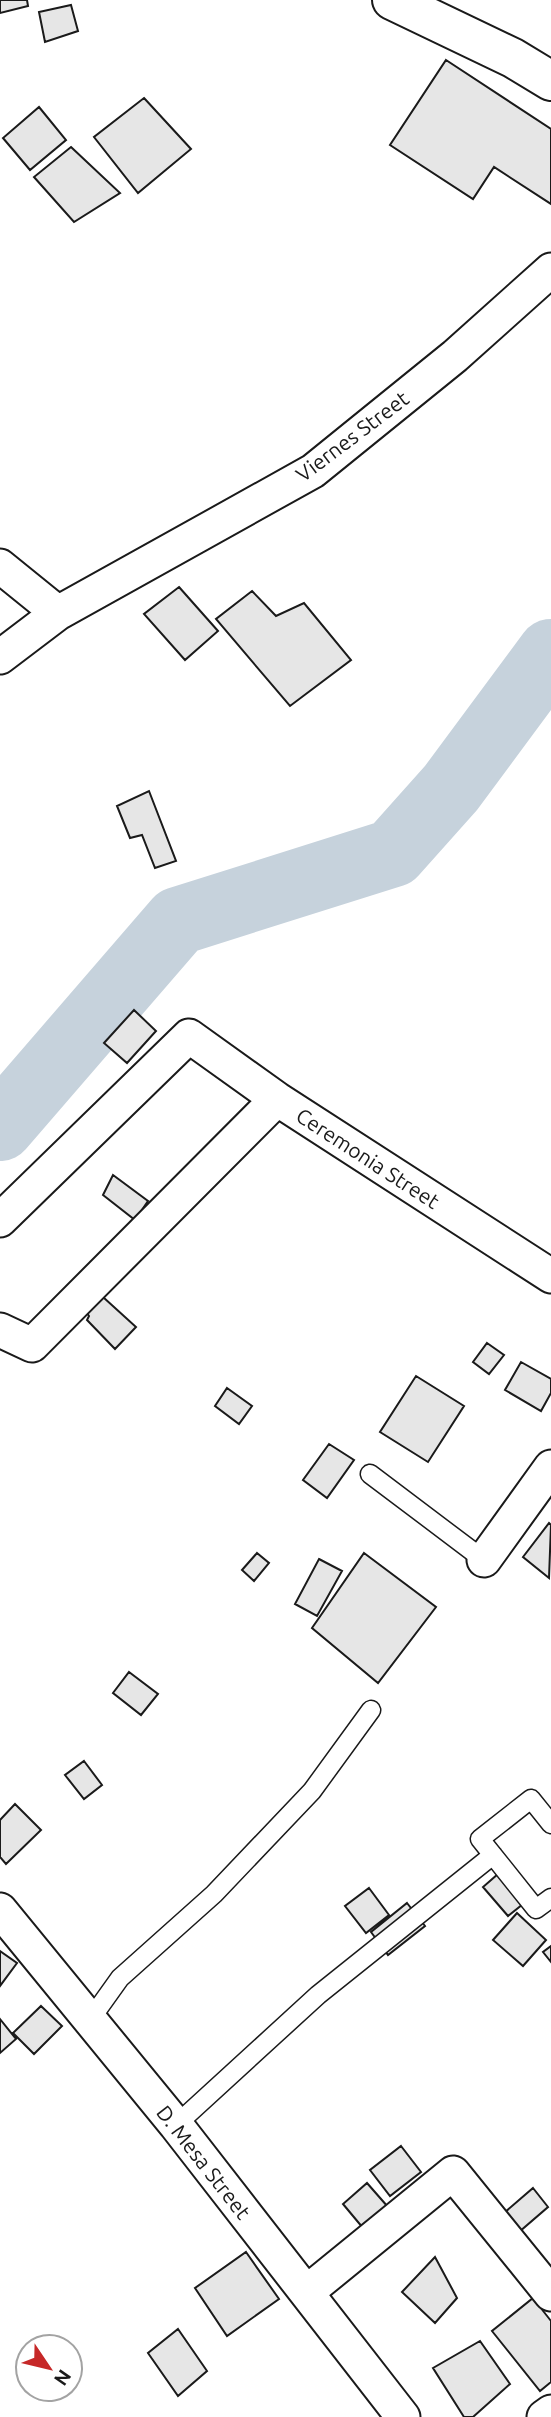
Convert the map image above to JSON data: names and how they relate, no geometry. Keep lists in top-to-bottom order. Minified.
{"streets":{"street":["Viernes Street","Ceremonia Street","D. Mesa Street"]},"north":"bottom right"}
